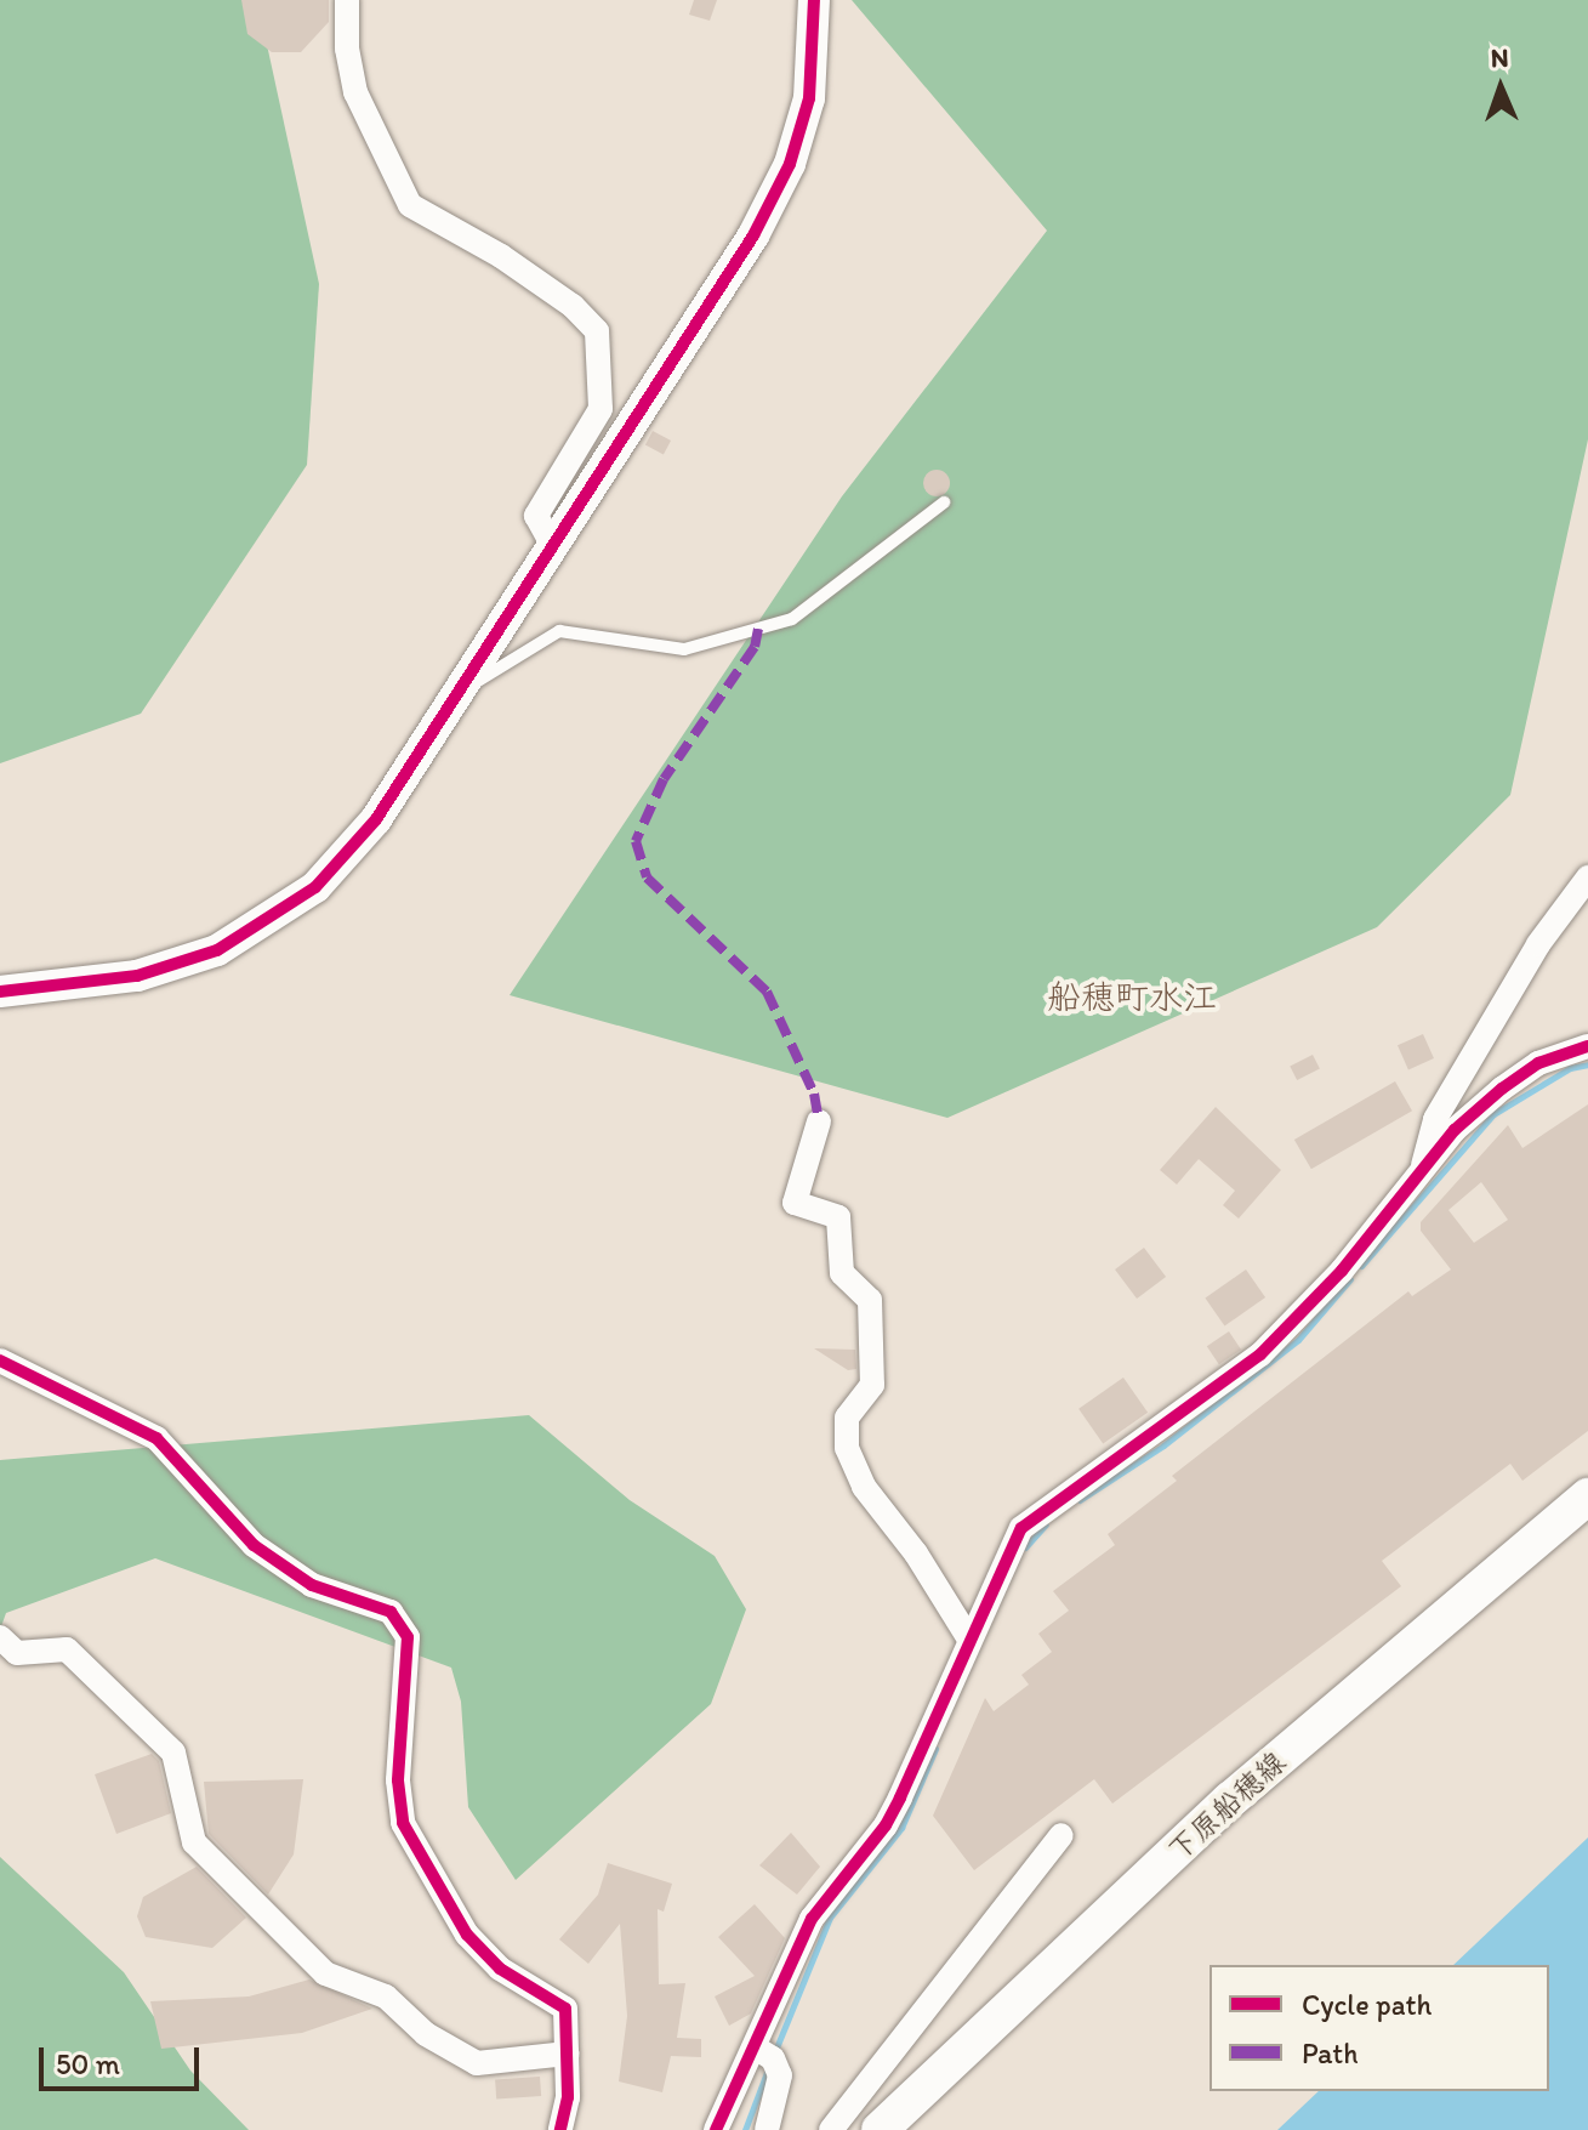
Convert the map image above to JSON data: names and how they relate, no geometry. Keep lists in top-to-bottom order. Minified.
{"streets":{"main road":["下原船穂線"]},"districts":["船穂町水江"],"legend":["Cycle path","Path"],"scale_bar":"50 m","north":"top"}
